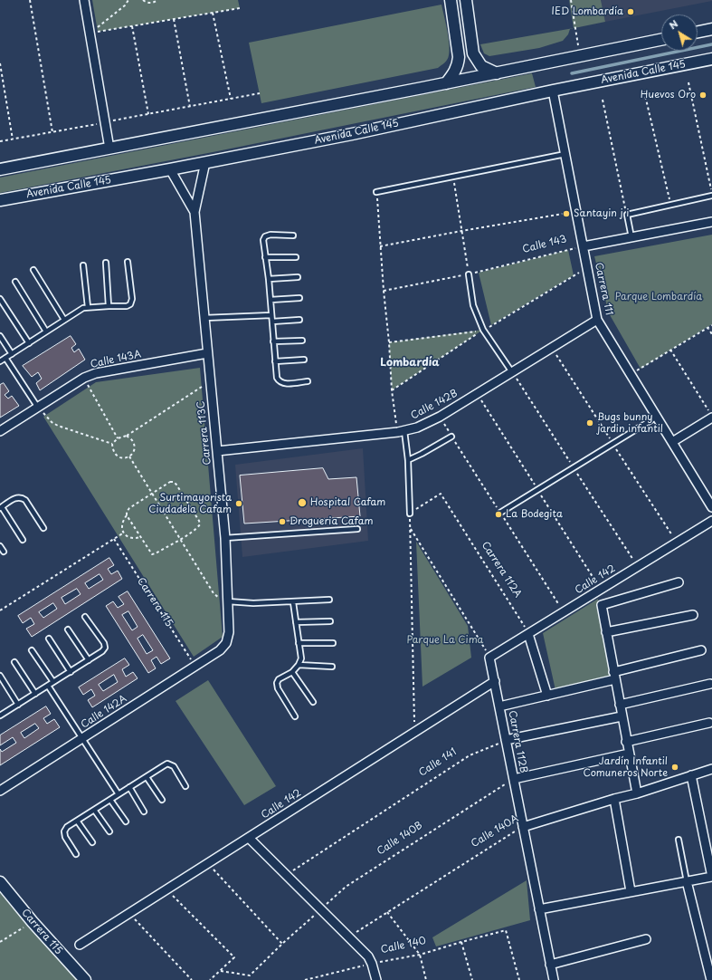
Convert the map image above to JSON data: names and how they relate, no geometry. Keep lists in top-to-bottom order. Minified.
{"streets":{"main road":["Avenida Calle 145","Carrera 115"],"street":["Carrera 111","Calle 143A","Calle 142B","Carrera 113C","Calle 142","Calle 142A","Carrera 112B","Calle 140A"],"path":["Calle 143","Carrera 112A","Calle 141","Calle 140B","Calle 140"]},"crossings":[["Avenida Calle 145","Carrera 111"],["Avenida Calle 145","Carrera 113C"],["Calle 143","Carrera 111"],["Carrera 111","Calle 142B"],["Calle 143A","Carrera 113C"],["Calle 142B","Carrera 113C"],["Carrera 113C","Calle 142A"],["Carrera 112A","Calle 142"],["Calle 142","Carrera 112B"],["Carrera 115","Calle 142A"],["Carrera 112B","Calle 141"],["Carrera 112B","Calle 140A"],["Carrera 112B","Calle 140B"]],"districts":["Lombardía"],"parks":["Parque Lombardía","Parque La Cima"],"places":["IED Lombardía","Huevos Oro","Santayin j i","Bugs bunny jardin infantil","Hospital Cafam","Surtimayorista Ciudadela Cafam","La Bodegita","Drogueria Cafam","Jardín Infantil Comuneros Norte"],"north":"top left"}
